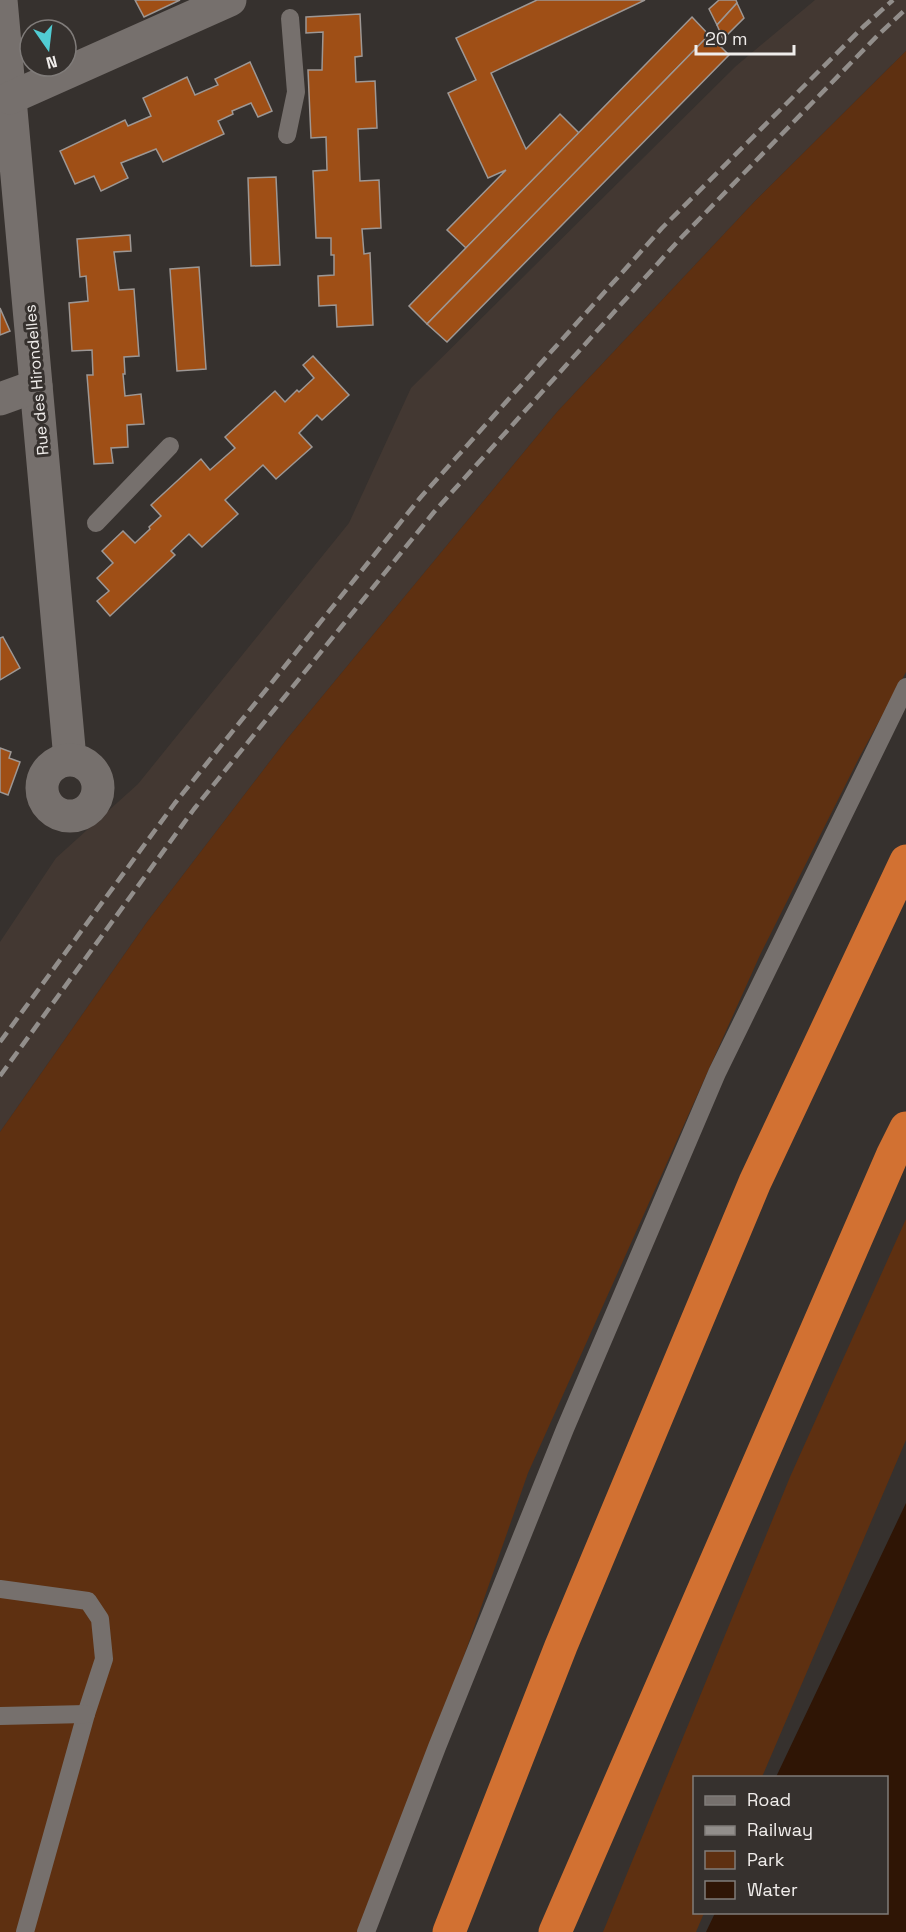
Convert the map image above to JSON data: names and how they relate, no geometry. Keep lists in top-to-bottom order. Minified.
{"streets":{"street":["Rue des Hirondelles"]},"legend":["Road","Railway","Park","Water"],"scale_bar":"20 m","north":"bottom"}
